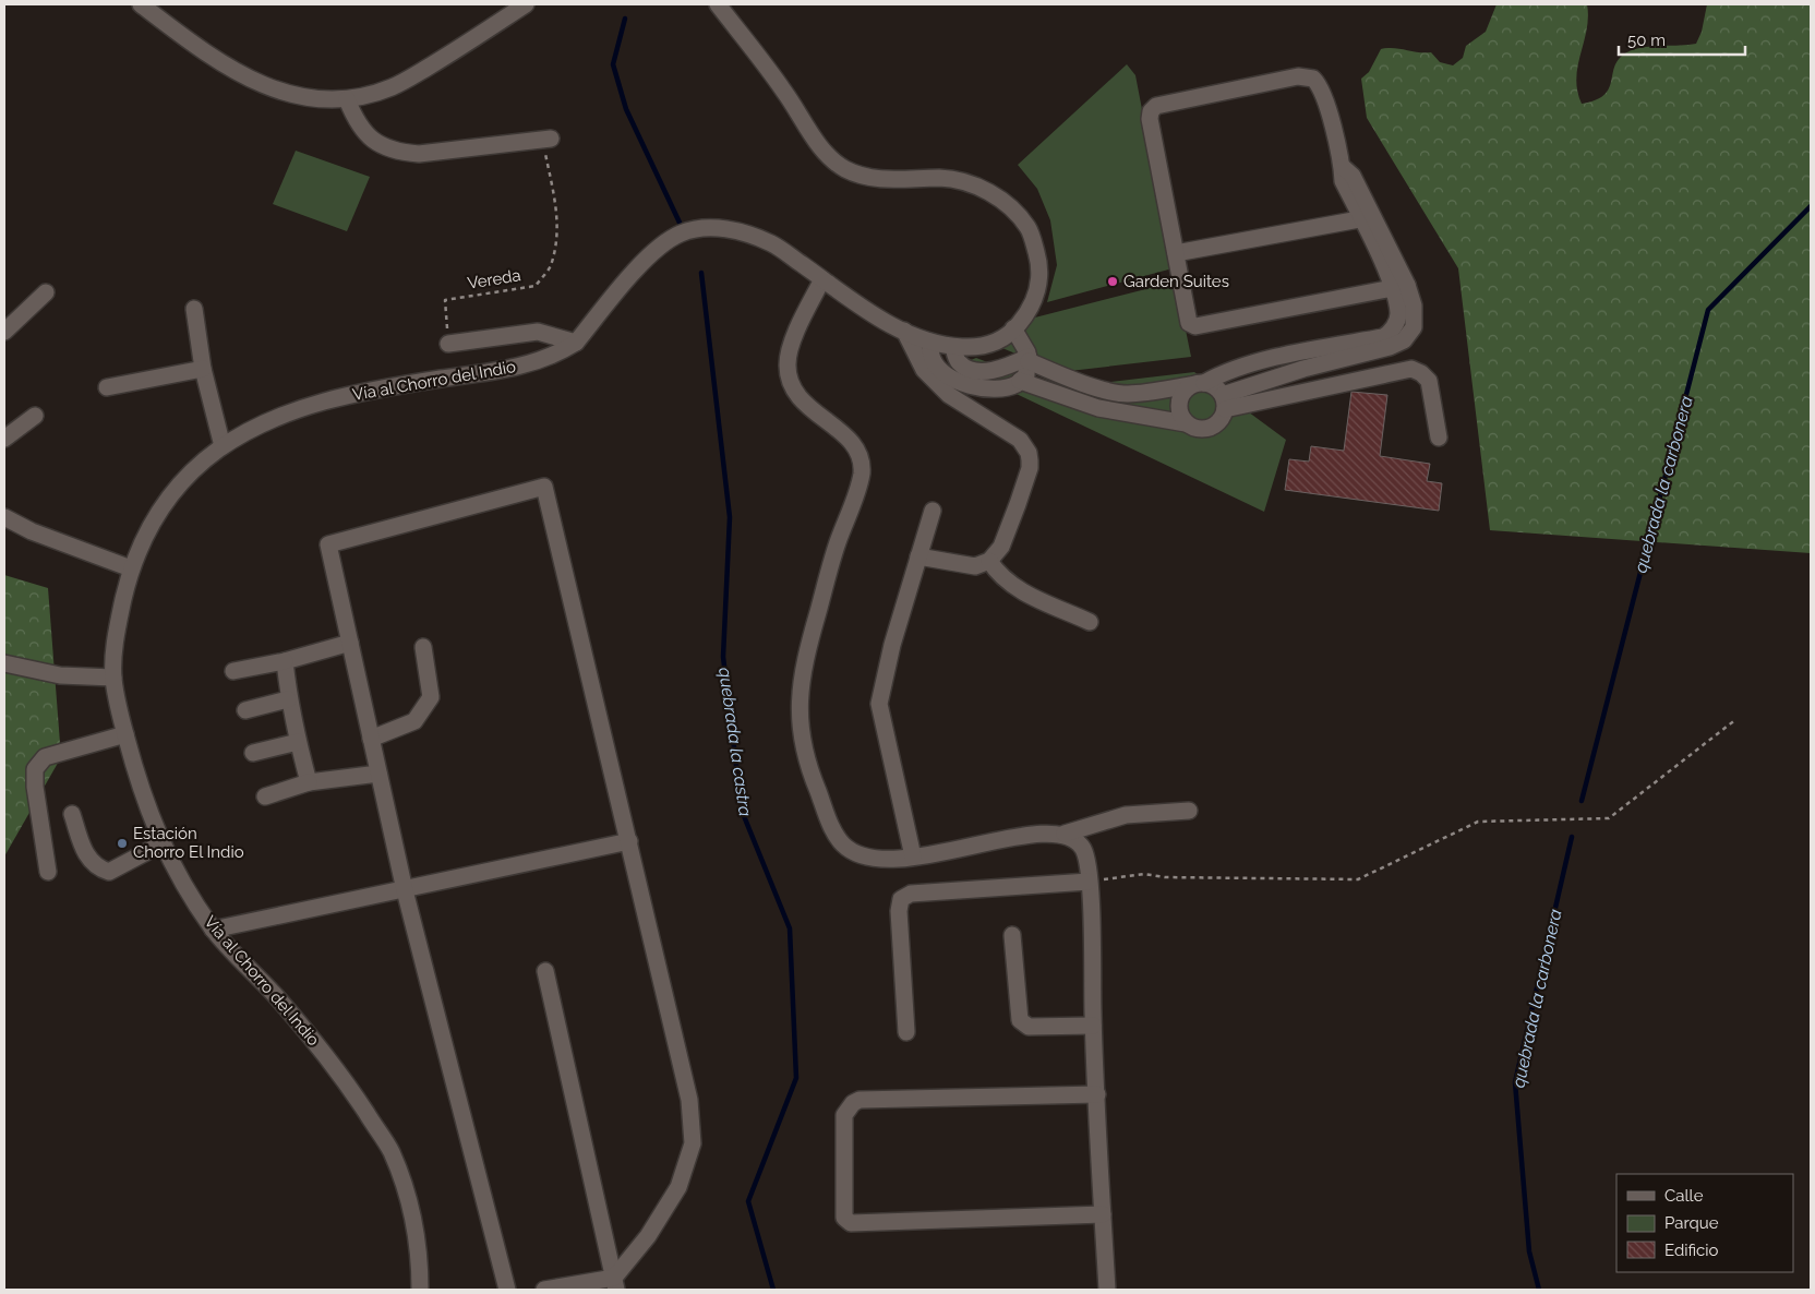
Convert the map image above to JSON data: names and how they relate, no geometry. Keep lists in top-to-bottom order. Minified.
{"streets":{"street":["Vía al Chorro del Indio"],"path":["Vereda"]},"water":["quebrada la carbonera","quebrada la castra"],"places":["Garden Suites","Estación Chorro El Indio"],"legend":["Calle","Parque","Edificio"],"scale_bar":"50 m"}
